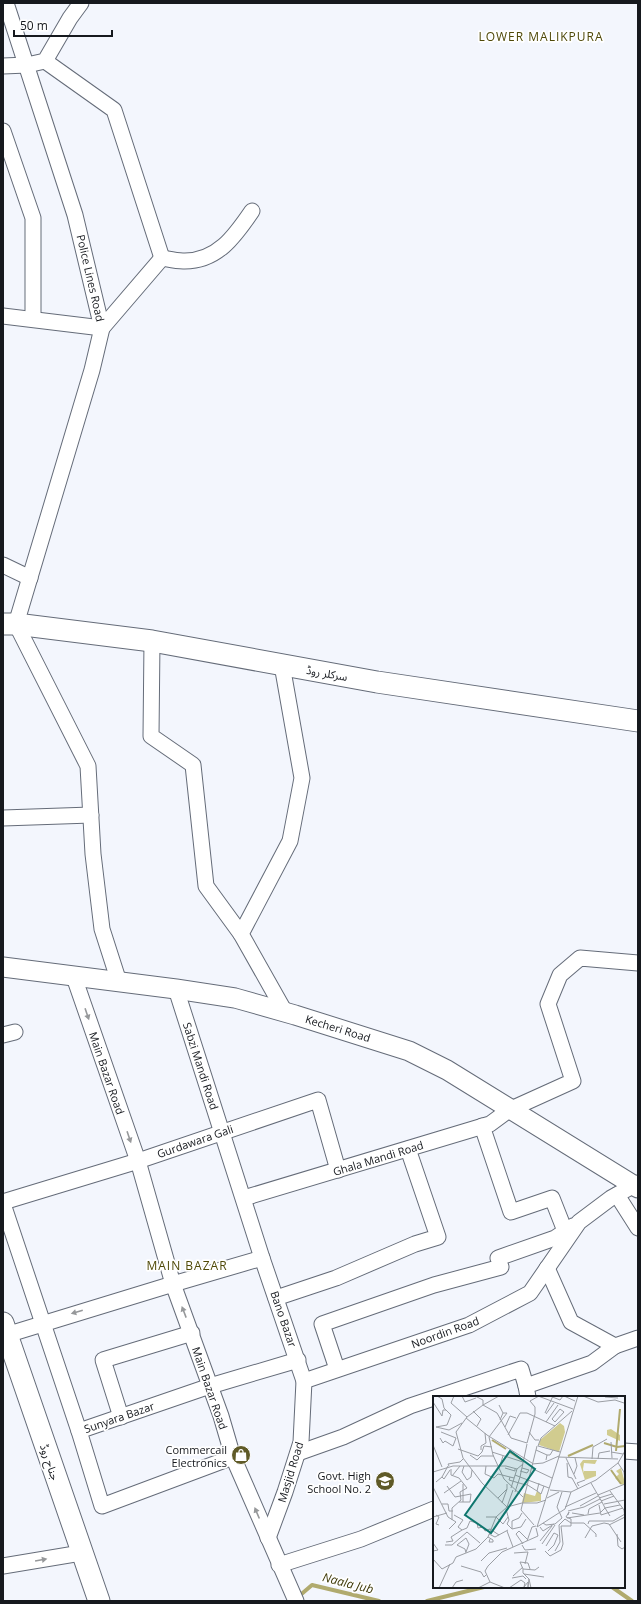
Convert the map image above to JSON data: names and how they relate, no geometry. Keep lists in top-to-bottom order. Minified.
{"streets":{"main road":["سرکلر روڈ","جناح روڈ"],"street":["Police Lines Road","Kecheri Road","Sabzi Mandi Road","Main Bazar Road","Gurdawara Gali","Ghala Mandi Road","Bano Bazar","Noordin Road","Sunyara Bazar","Masjid Road"]},"crossings":[["Police Lines Road","سرکلر روڈ"],["Kecheri Road","Sabzi Mandi Road"],["Kecheri Road","Main Bazar Road"],["Kecheri Road","Ghala Mandi Road"],["Kecheri Road","Noordin Road"],["Sabzi Mandi Road","Gurdawara Gali"],["Sabzi Mandi Road","Ghala Mandi Road"],["Sabzi Mandi Road","Bano Bazar"],["Main Bazar Road","Gurdawara Gali"],["Main Bazar Road","Sunyara Bazar"],["Main Bazar Road","Masjid Road"],["Gurdawara Gali","Ghala Mandi Road"],["Bano Bazar","Noordin Road"],["Bano Bazar","Sunyara Bazar"],["Bano Bazar","Masjid Road"],["Noordin Road","Masjid Road"]],"districts":["LOWER MALIKPURA","MAIN BAZAR"],"water":["Naala Jub"],"places":{"shop":["Commercail Electronics"],"school or university":["Govt. High School No. 2"]},"scale_bar":"50 m"}
